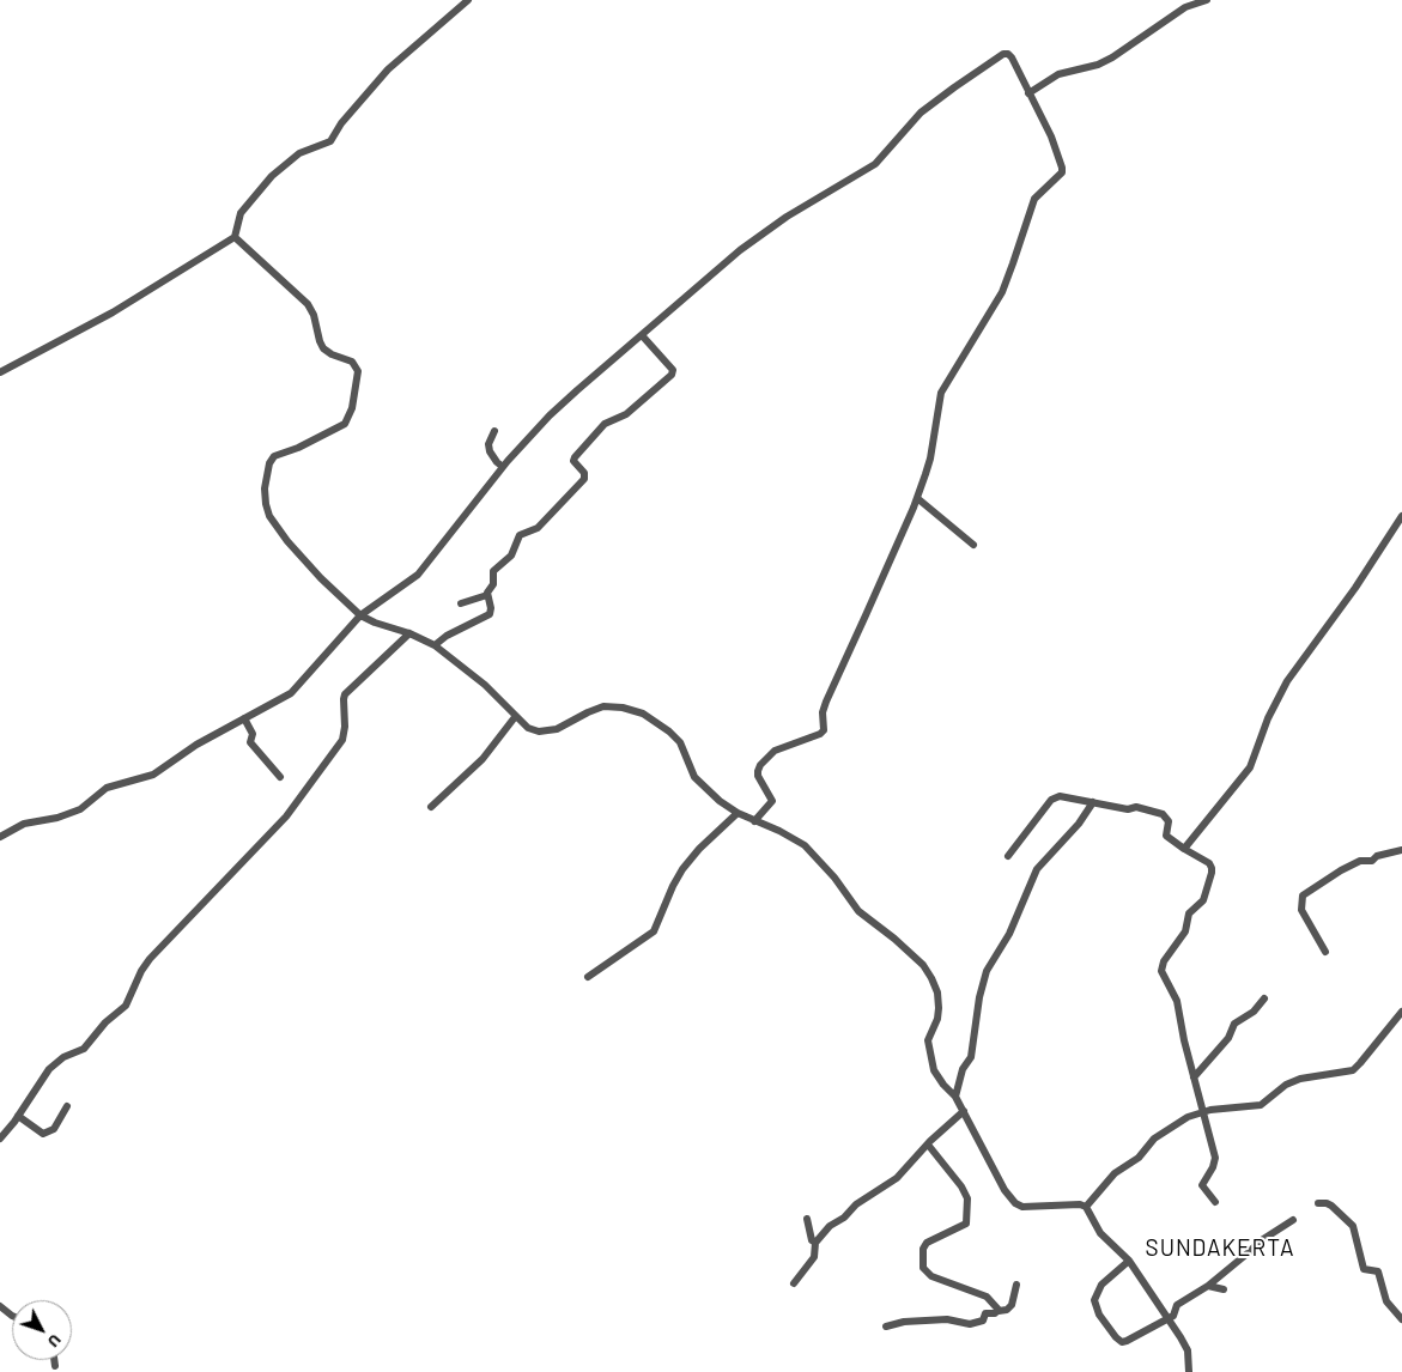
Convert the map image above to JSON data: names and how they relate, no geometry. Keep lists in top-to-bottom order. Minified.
{"districts":["SUNDAKERTA"],"north":"bottom right"}
